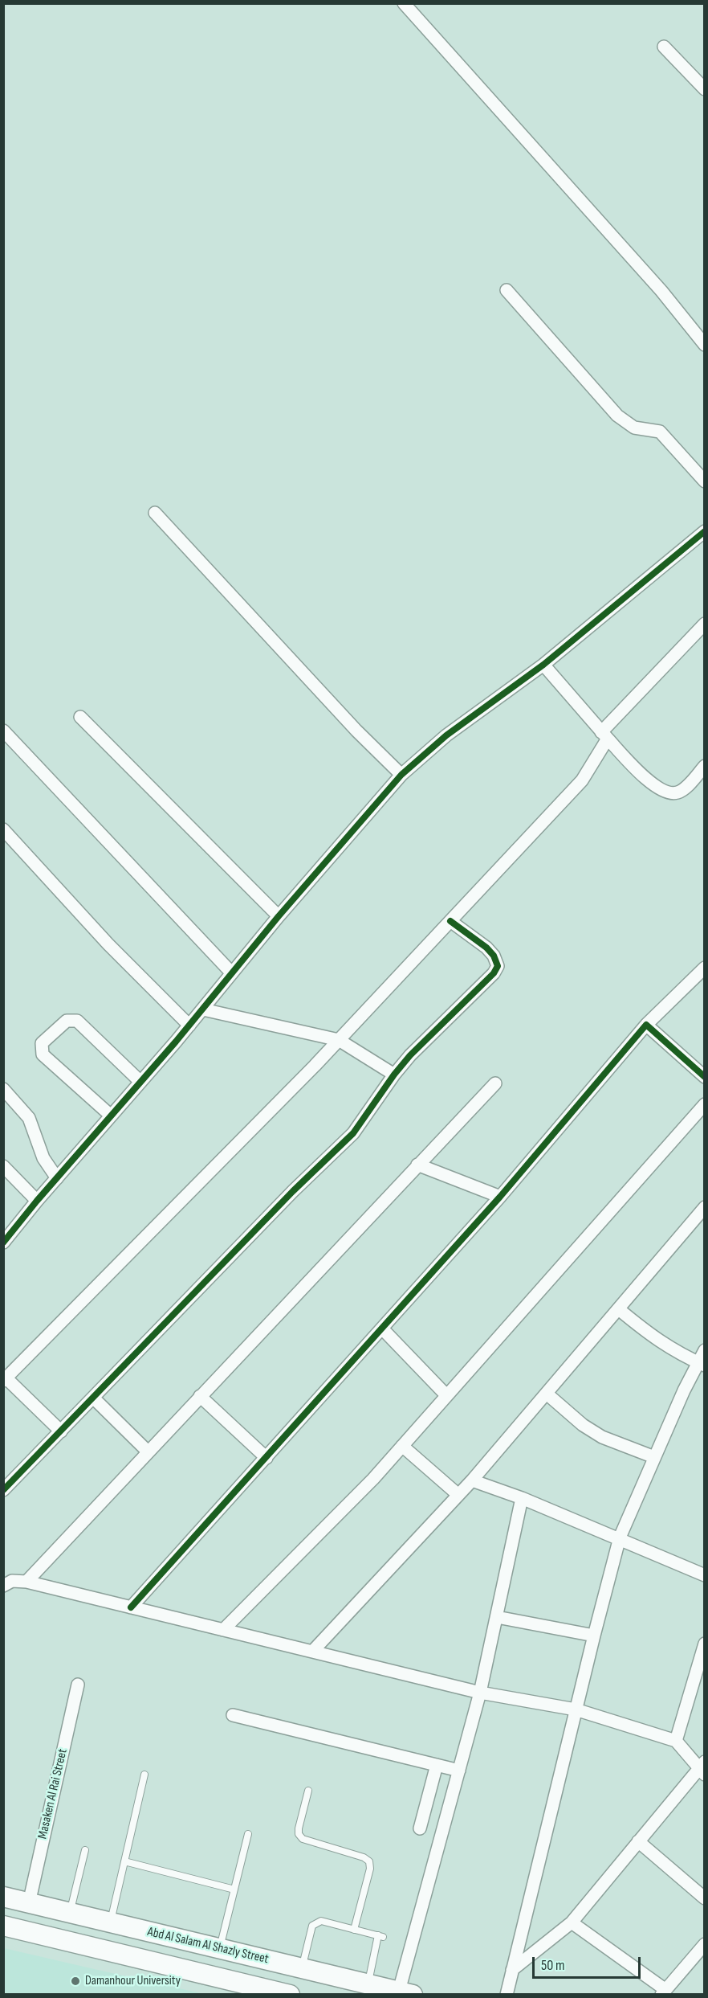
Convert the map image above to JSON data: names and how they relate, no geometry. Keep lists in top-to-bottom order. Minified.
{"streets":{"main road":["Abd Al Salam Al Shazly Street"],"street":["Masaken Al Rai Street"]},"crossings":[["Masaken Al Rai Street","Abd Al Salam Al Shazly Street"]],"places":["Damanhour University"],"scale_bar":"50 m"}
